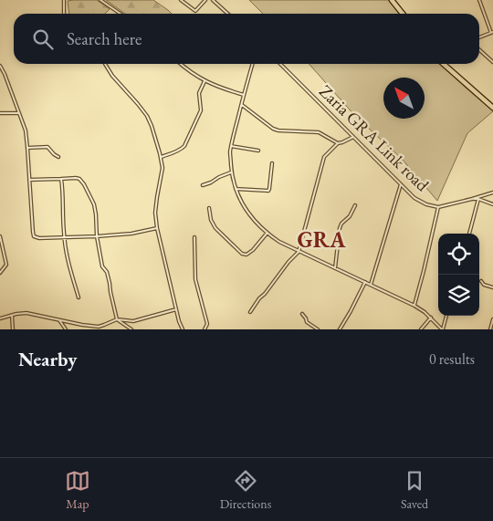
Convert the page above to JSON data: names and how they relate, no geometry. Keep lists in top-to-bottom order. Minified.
{"streets":{"street":["Zaria GRA Link road"]},"districts":["GRA"],"north":"top left","page":{"search":"Search here","heading":["Nearby","0 results"],"nav":["Map","Directions","Saved"]}}
